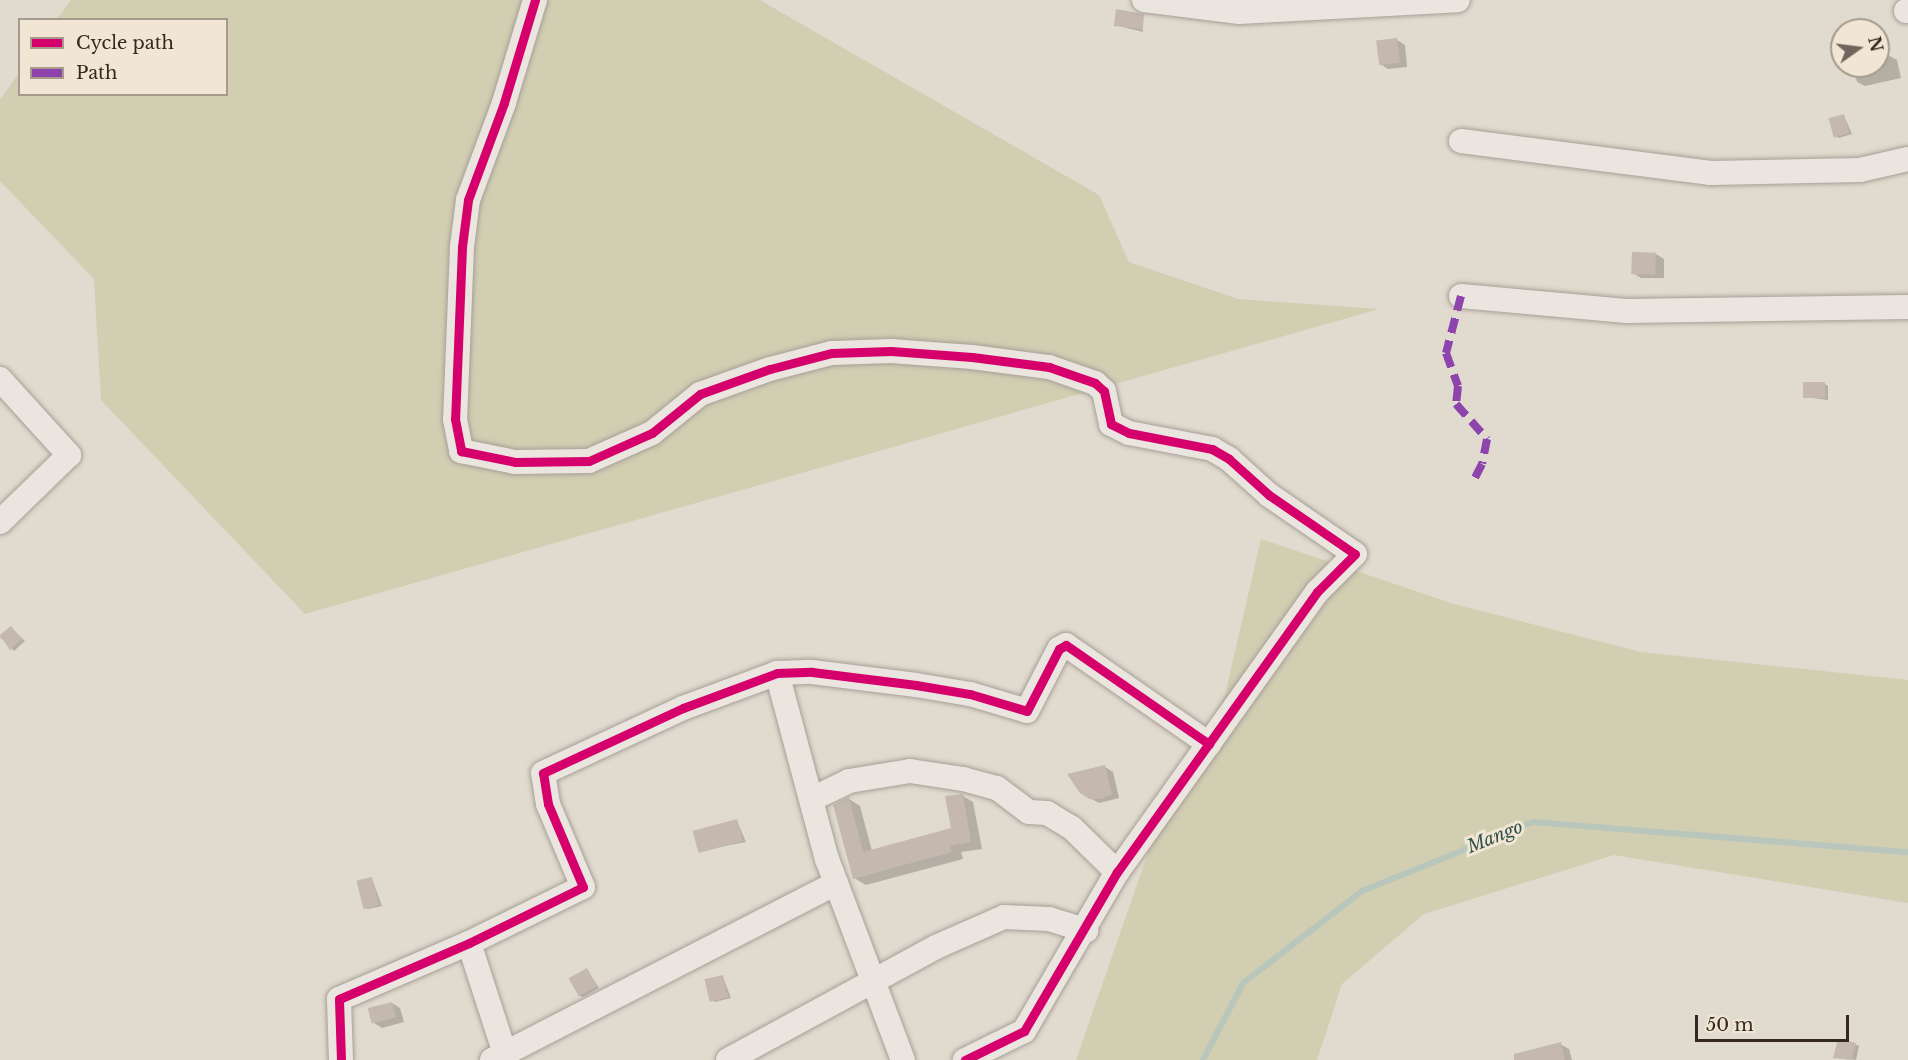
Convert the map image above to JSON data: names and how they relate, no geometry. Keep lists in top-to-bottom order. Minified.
{"water":["Mango"],"legend":["Cycle path","Path"],"scale_bar":"50 m","north":"right"}
